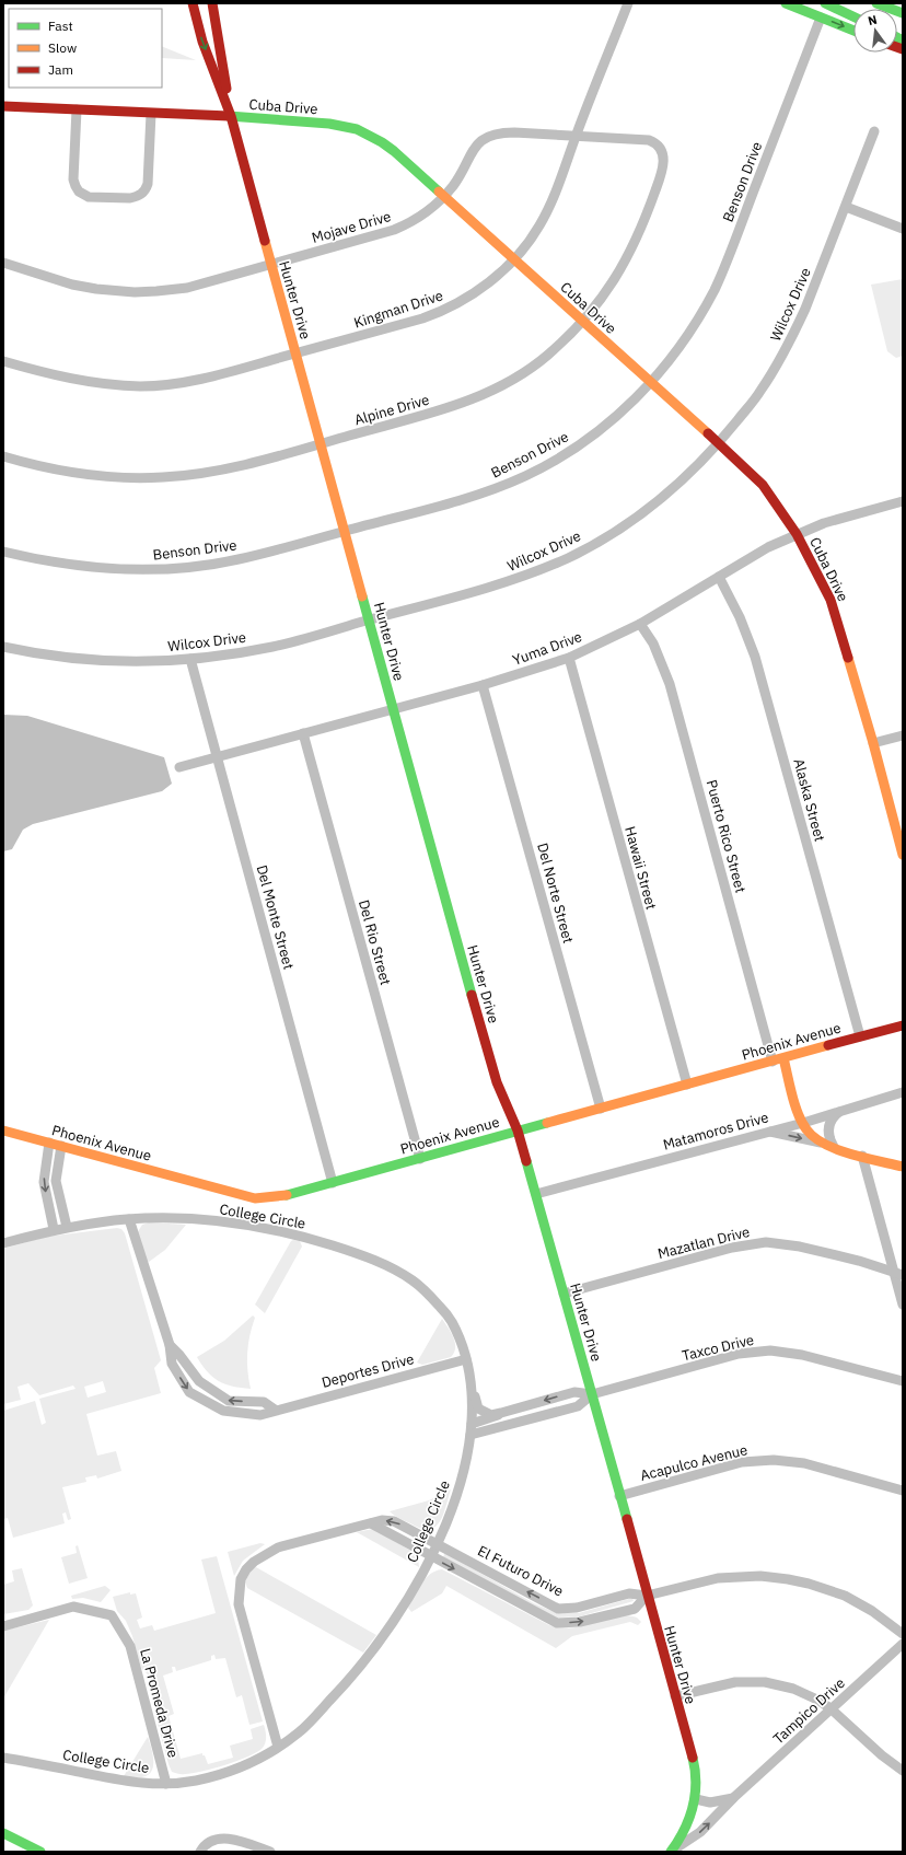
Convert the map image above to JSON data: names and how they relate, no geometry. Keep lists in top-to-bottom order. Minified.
{"streets":{"main road":["Cuba Drive","Hunter Drive","Phoenix Avenue"],"street":["Benson Drive","Mojave Drive","Wilcox Drive","Kingman Drive","Alpine Drive","Yuma Drive","Alaska Street","Puerto Rico Street","Hawaii Street","Del Norte Street","Del Monte Street","Del Rio Street","Matamoros Drive","College Circle","Mazatlan Drive","Taxco Drive","Deportes Drive","Acapulco Avenue","El Futuro Drive","La Promeda Drive","Tampico Drive"]},"crossings":[["Cuba Drive","Benson Drive"],["Cuba Drive","Mojave Drive"],["Cuba Drive","Hunter Drive"],["Cuba Drive","Wilcox Drive"],["Cuba Drive","Kingman Drive"],["Cuba Drive","Alpine Drive"],["Cuba Drive","Yuma Drive"],["Benson Drive","Hunter Drive"],["Mojave Drive","Hunter Drive"],["Mojave Drive","Kingman Drive"],["Mojave Drive","Alpine Drive"],["Hunter Drive","Wilcox Drive"],["Hunter Drive","Kingman Drive"],["Hunter Drive","Alpine Drive"],["Hunter Drive","Yuma Drive"],["Hunter Drive","Phoenix Avenue"],["Hunter Drive","Matamoros Drive"],["Hunter Drive","Mazatlan Drive"],["Hunter Drive","Taxco Drive"],["Hunter Drive","Acapulco Avenue"],["Hunter Drive","El Futuro Drive"],["Hunter Drive","Tampico Drive"],["Wilcox Drive","Del Monte Street"],["Yuma Drive","Alaska Street"],["Yuma Drive","Puerto Rico Street"],["Yuma Drive","Hawaii Street"],["Yuma Drive","Del Norte Street"],["Yuma Drive","Del Monte Street"],["Yuma Drive","Del Rio Street"],["Alaska Street","Phoenix Avenue"],["Puerto Rico Street","Phoenix Avenue"],["Hawaii Street","Phoenix Avenue"],["Del Norte Street","Phoenix Avenue"],["Del Monte Street","Phoenix Avenue"],["Del Rio Street","Phoenix Avenue"],["College Circle","Deportes Drive"],["College Circle","El Futuro Drive"],["College Circle","La Promeda Drive"]],"legend":["Fast","Slow","Jam"],"north":"top"}
